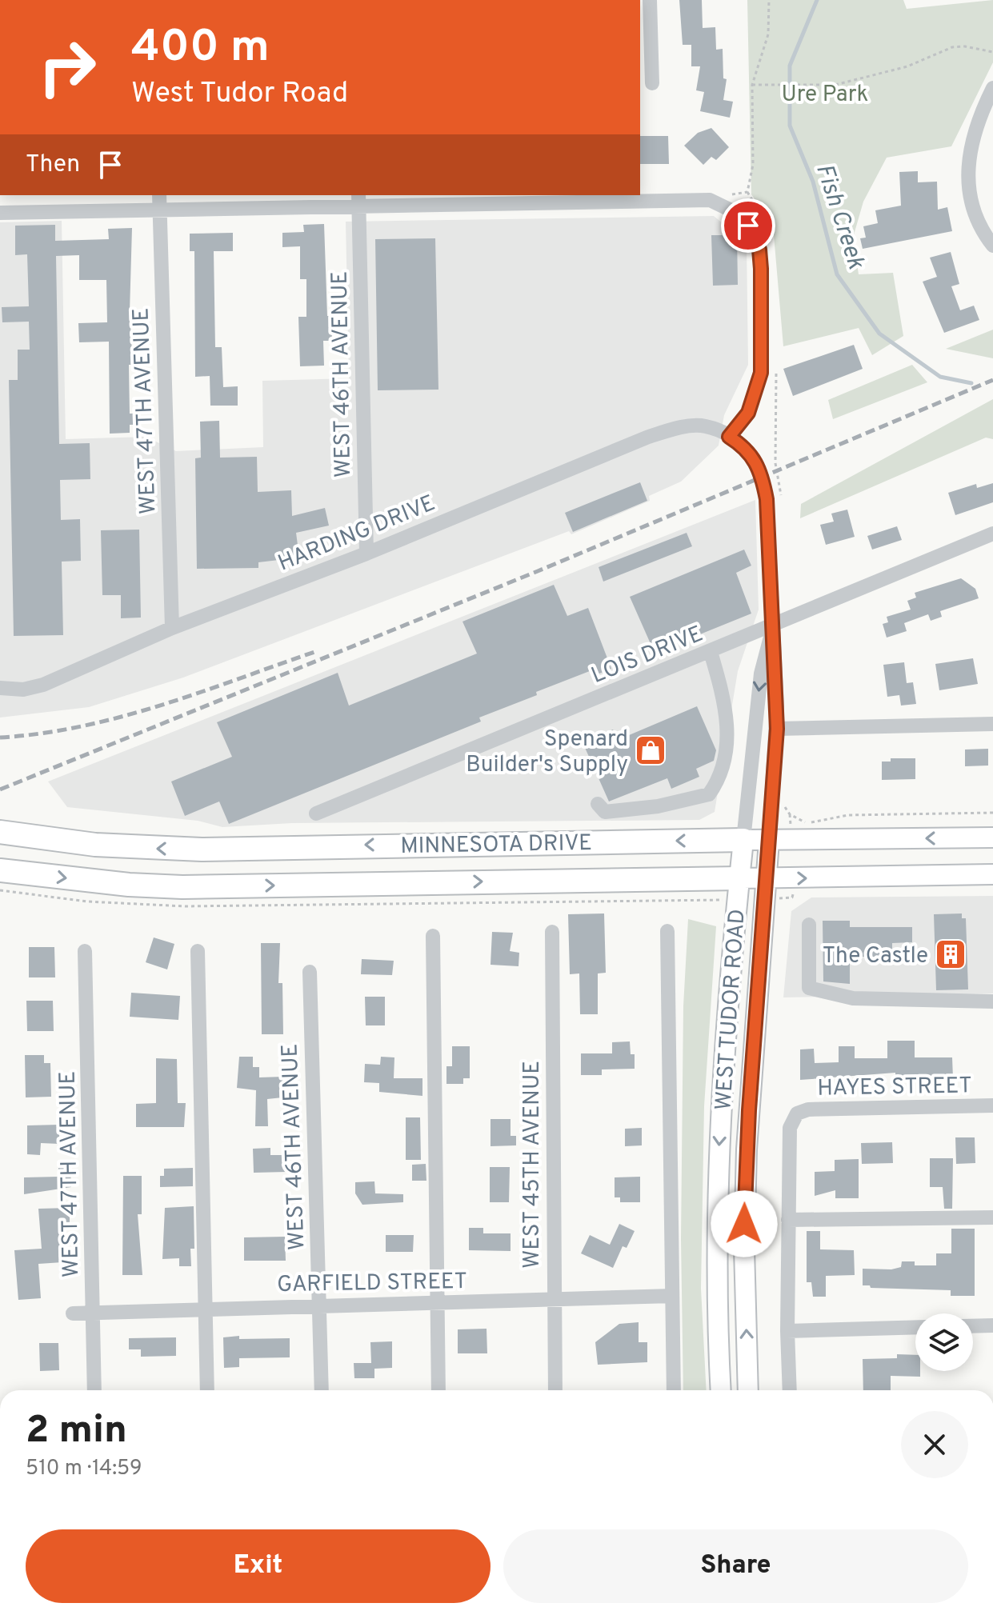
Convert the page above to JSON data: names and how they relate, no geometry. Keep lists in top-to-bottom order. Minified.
{"streets":{"highway":["MINNESOTA DRIVE"],"main road":["WEST TUDOR ROAD"],"street":["WEST 46TH AVENUE","WEST 47TH AVENUE","HARDING DRIVE","LOIS DRIVE","HAYES STREET","WEST 45TH AVENUE","GARFIELD STREET"]},"crossings":[["WEST 46TH AVENUE","HARDING DRIVE"],["WEST 46TH AVENUE","GARFIELD STREET"],["WEST 47TH AVENUE","HARDING DRIVE"],["WEST 47TH AVENUE","GARFIELD STREET"],["HARDING DRIVE","WEST TUDOR ROAD"],["LOIS DRIVE","WEST TUDOR ROAD"],["MINNESOTA DRIVE","WEST TUDOR ROAD"],["WEST 45TH AVENUE","GARFIELD STREET"]],"water":["Fish Creek"],"parks":["Ure Park"],"places":{"shop":["Spenard Builder's Supply"],"building":["The Castle"]},"page":{"turn":["400 m","West Tudor Road"],"then":"Then","heading":["2 min","510 m · 14:59"],"buttons":["Exit","Share"]}}
